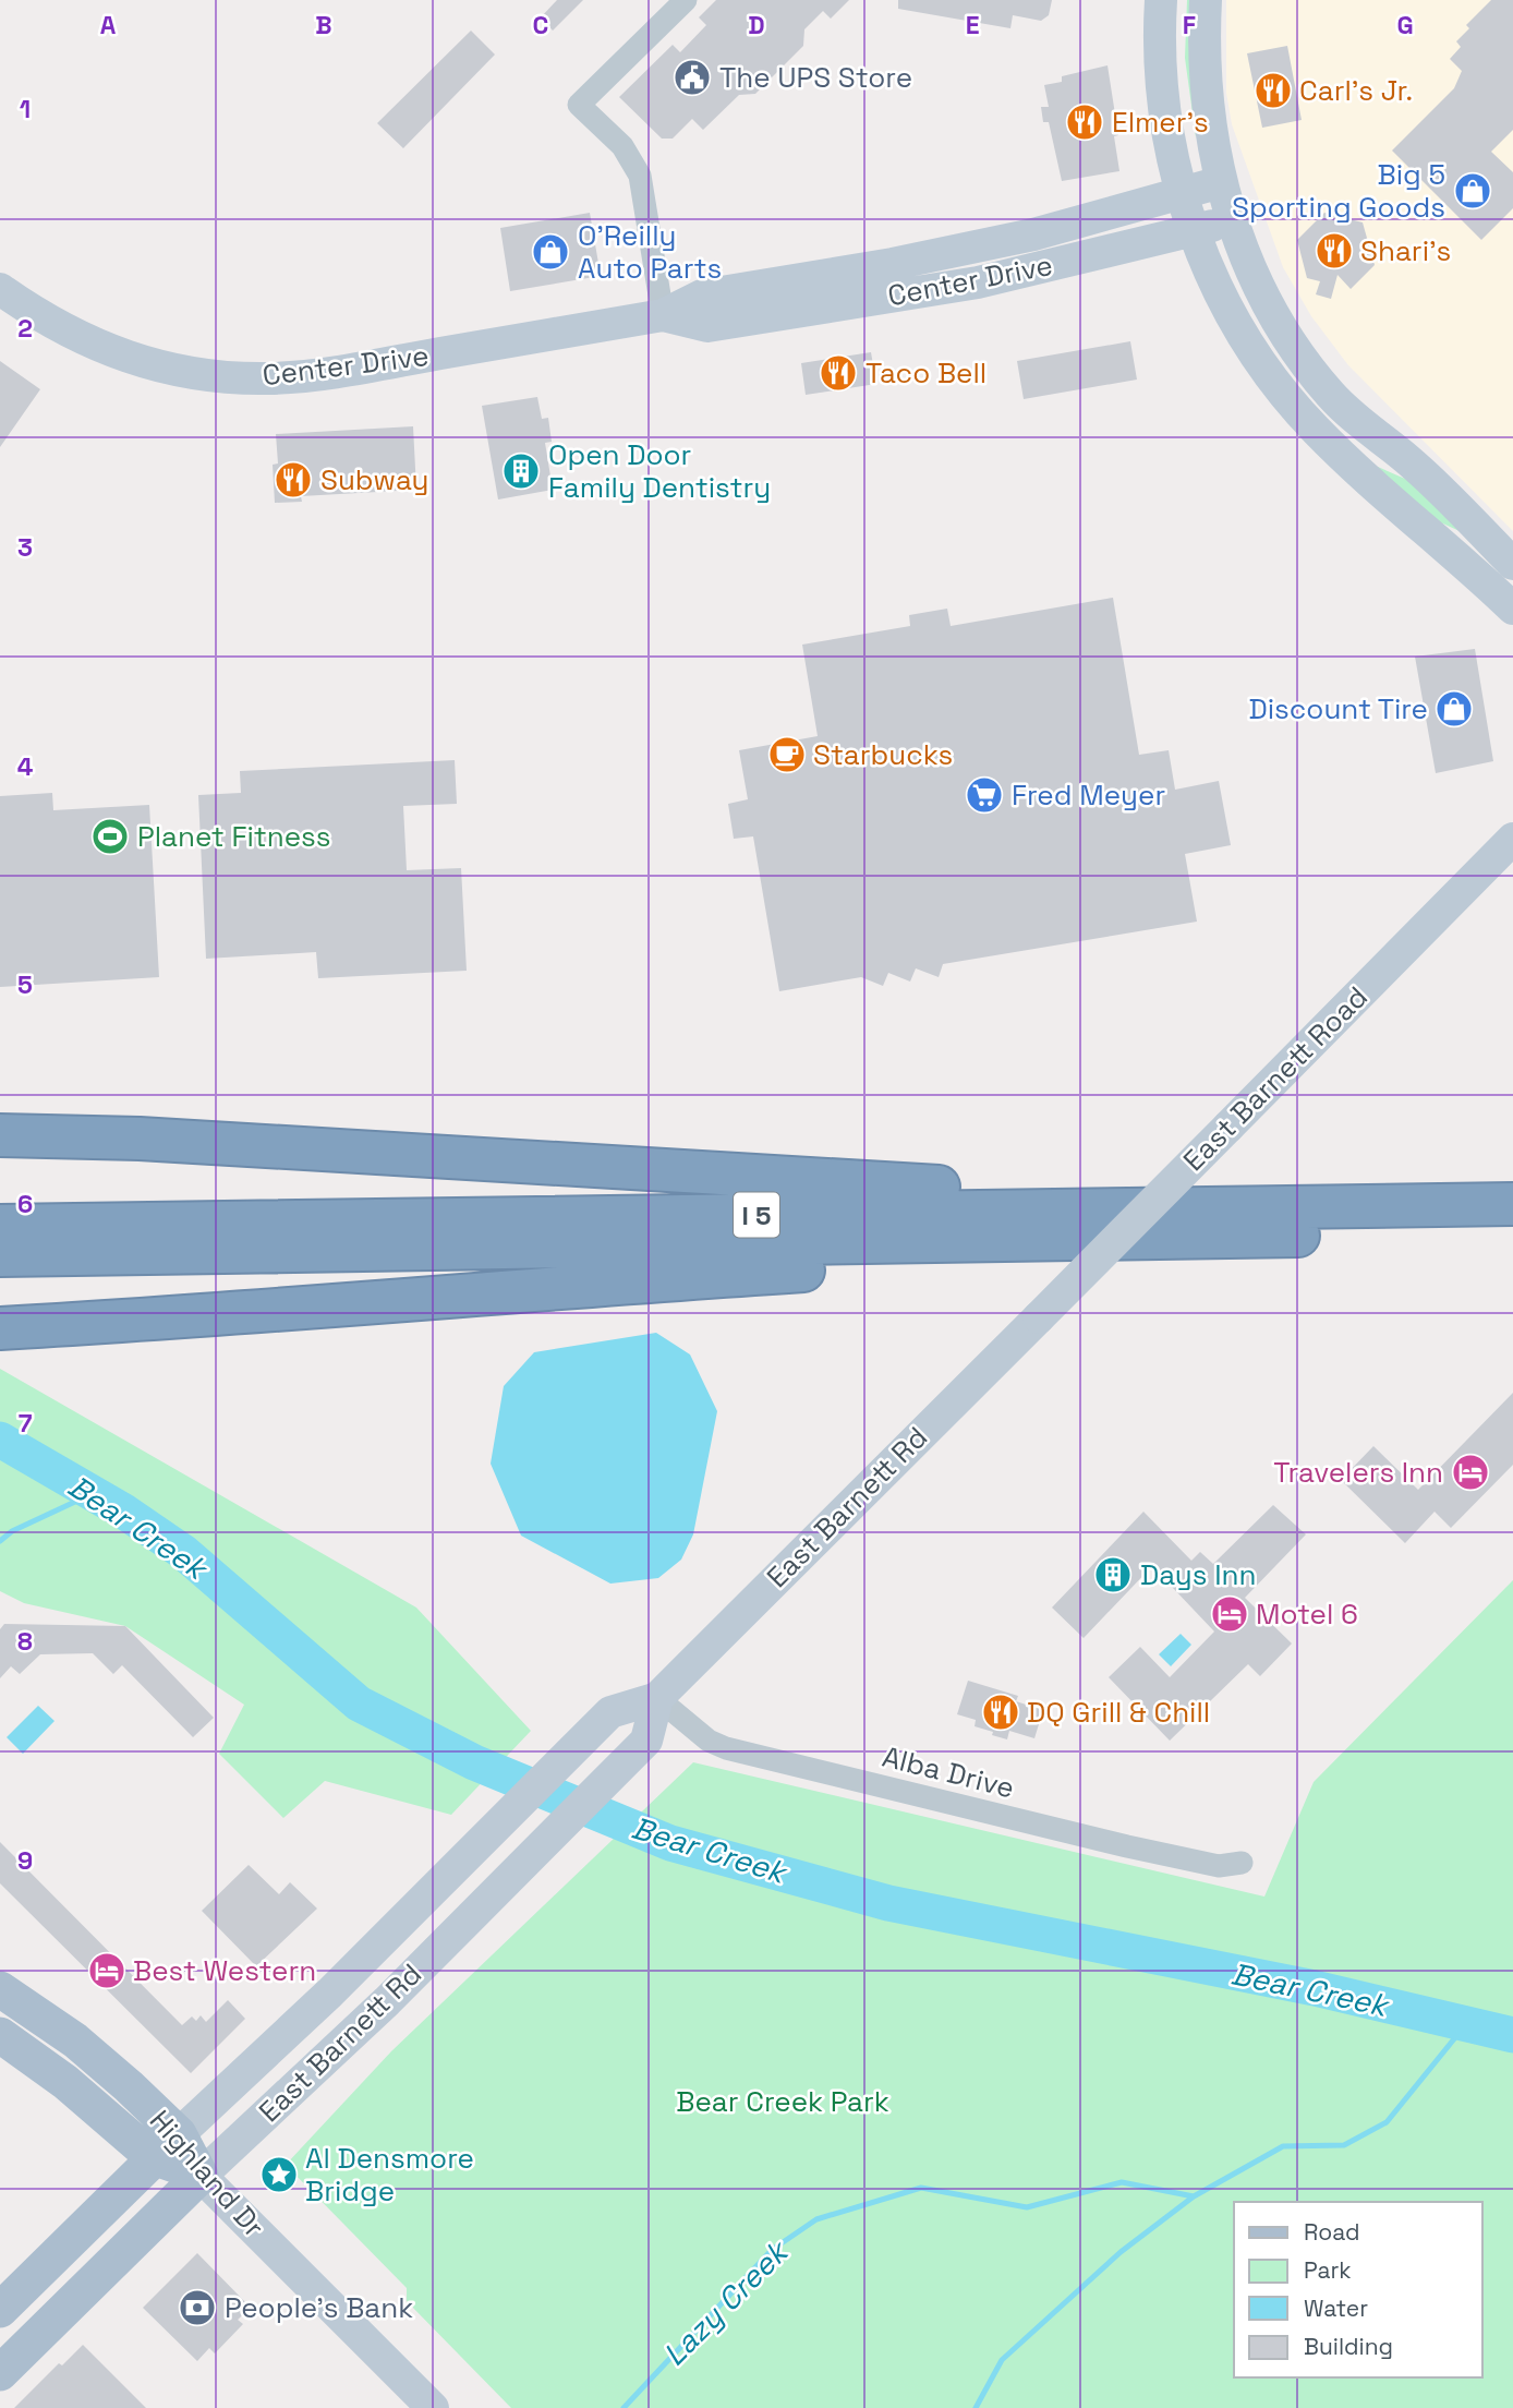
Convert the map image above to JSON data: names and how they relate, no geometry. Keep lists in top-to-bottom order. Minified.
{"streets":{"highway":["I 5"],"main road":["Center Drive","East Barnett Road","East Barnett Rd","Highland Dr"],"street":["Alba Drive"]},"crossings":[["East Barnett Road","East Barnett Rd"],["East Barnett Rd","Alba Drive"],["East Barnett Rd","Highland Dr"]],"water":["Bear Creek","Lazy Creek"],"parks":["Bear Creek Park"],"places":{"public building":["The UPS Store"],"restaurant":["Carl's Jr.","Elmer's","Shari's","Taco Bell","Subway","DQ Grill & Chill"],"shop":["Big 5 Sporting Goods","O'Reilly Auto Parts","Discount Tire"],"building":["Open Door Family Dentistry","Days Inn"],"cafe":["Starbucks"],"supermarket":["Fred Meyer"],"sports":["Planet Fitness"],"hotel":["Travelers Inn","Motel 6","Best Western"],"place":["Al Densmore Bridge"],"bank":["People's Bank"]},"legend":["Road","Park","Water","Building"],"grid":{"columns":["A","B","C","D","E","F","G"],"rows":["1","2","3","4","5","6","7","8","9"]}}
